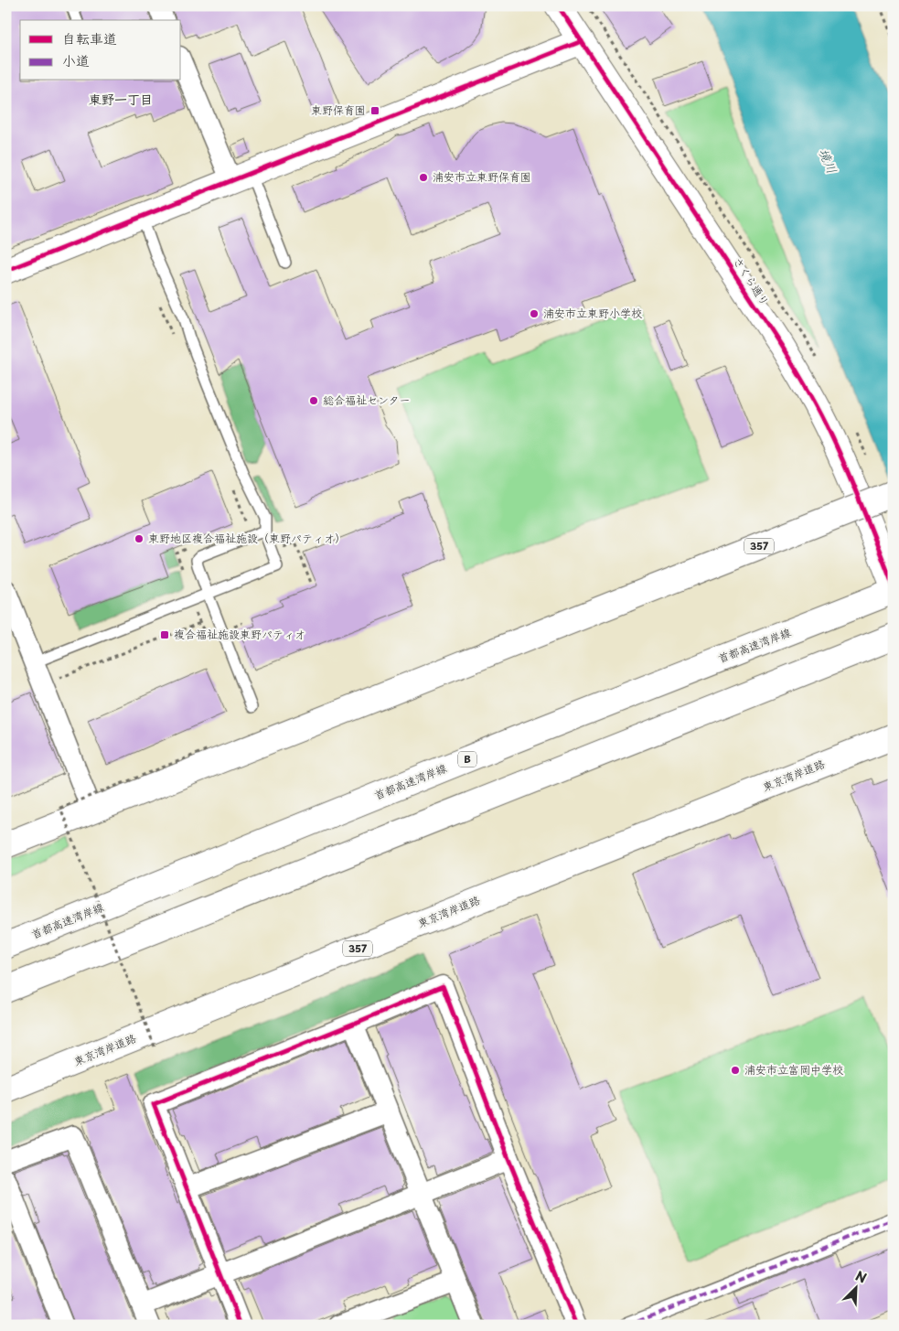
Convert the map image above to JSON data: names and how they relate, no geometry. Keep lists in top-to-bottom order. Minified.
{"streets":{"main road":["さくら通り","357","首都高速湾岸線","B","東京湾岸道路"]},"districts":["東野一丁目"],"water":["境川"],"places":{"transit":["東野保育園","複合福祉施設東野パティオ"],"other":["浦安市立東野保育園","浦安市立東野小学校","総合福祉センター","東野地区複合福祉施設（東野パティオ）","浦安市立富岡中学校"]},"legend":["自転車道","小道"],"north":"top right"}
